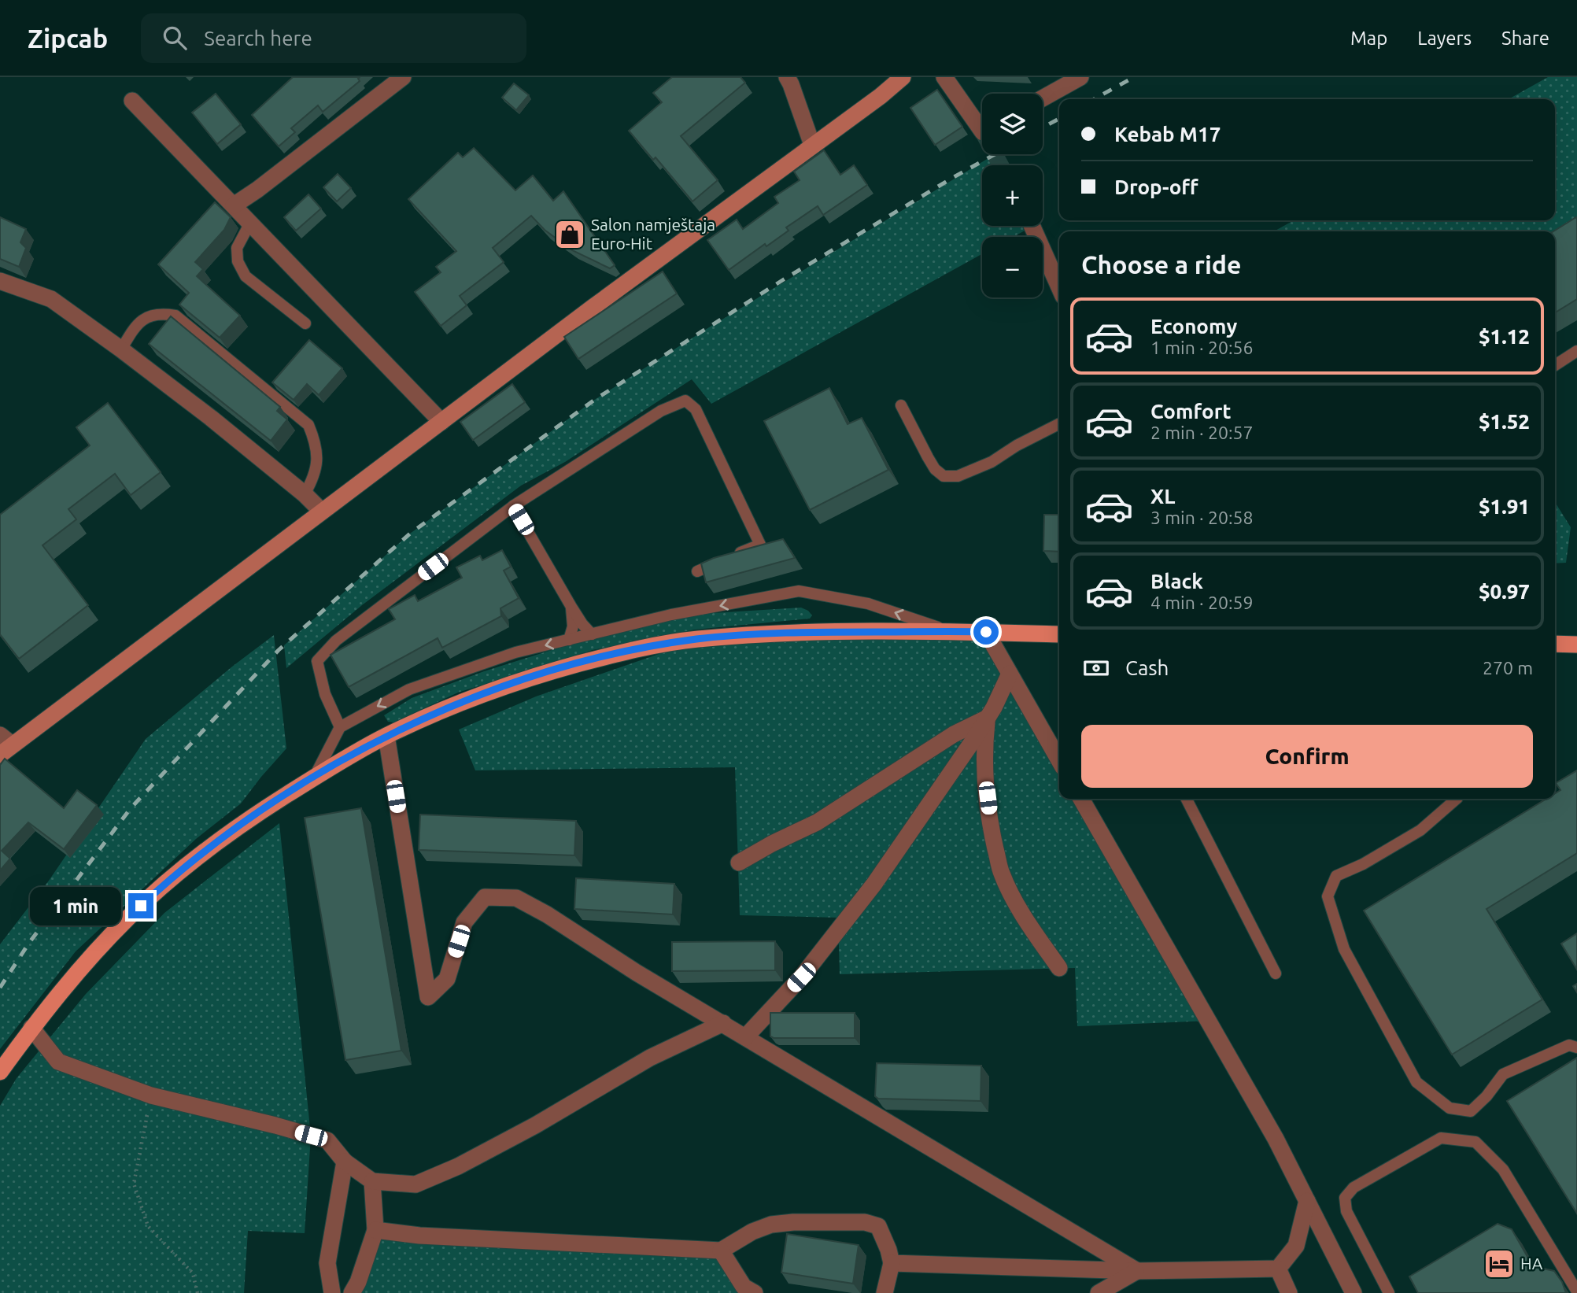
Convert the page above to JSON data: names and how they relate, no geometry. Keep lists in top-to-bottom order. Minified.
{"places":{"shop":["Salon namještaja Euro-Hit"],"hotel":["HA"]},"page":{"header":"Zipcab","search":"Search here","nav":["Map","Layers","Share"],"map_buttons":["+","−"],"banner":["Kebab M17","Drop-off"],"heading":"Choose a ride","list":[{"name":"Economy","note":"1 min · 20:56","value":"$1.12"},{"name":"Comfort","note":"2 min · 20:57","value":"$1.52"},{"name":"XL","note":"3 min · 20:58","value":"$1.91"},{"name":"Black","note":"4 min · 20:59","value":"$0.97"}],"pay":["Cash","270 m"],"buttons":"Confirm","bubble":"1 min"}}
